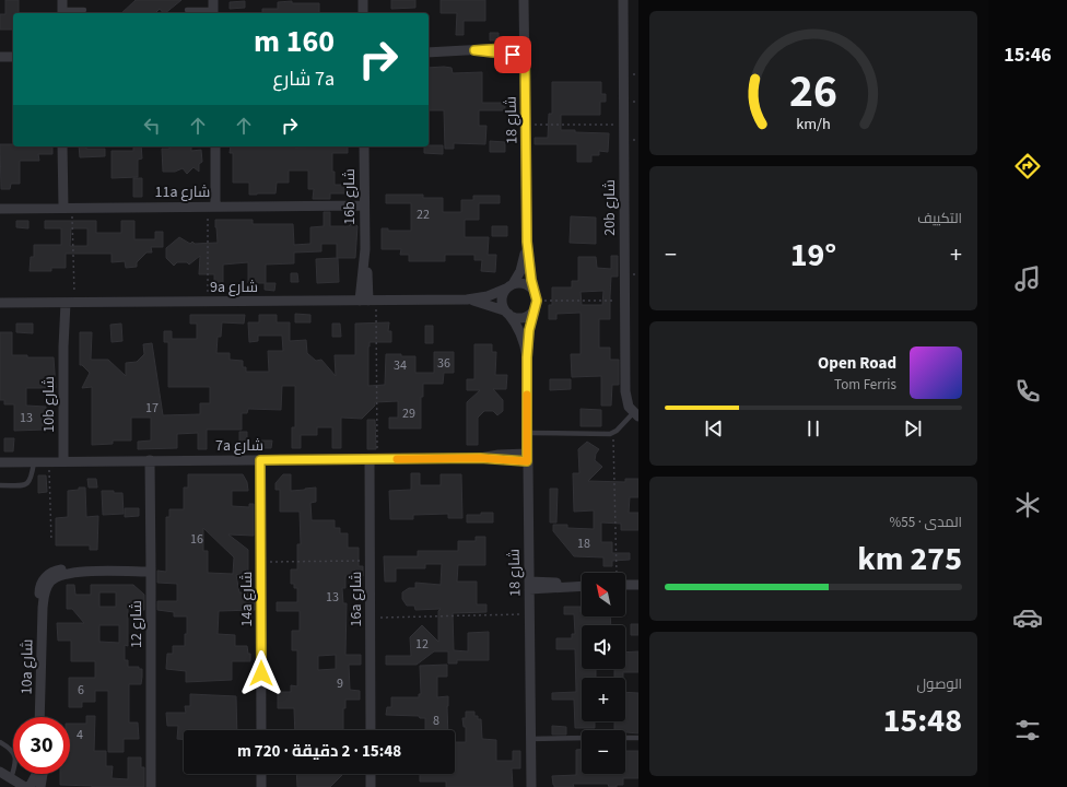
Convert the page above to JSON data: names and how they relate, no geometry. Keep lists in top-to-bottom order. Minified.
{"streets":{"street":["شارع 18","11a شارع","16b شارع","20b شارع","9a شارع","10b شارع","7a شارع","14a شارع","16a شارع","شارع 12","10a شارع"]},"crossings":[["شارع 18","9a شارع"],["شارع 18","7a شارع"],["11a شارع","16b شارع"],["16b شارع","9a شارع"],["9a شارع","10b شارع"],["10b شارع","7a شارع"],["7a شارع","14a شارع"],["7a شارع","16a شارع"],["7a شارع","شارع 12"],["شارع 12","10a شارع"]],"house_numbers":["22","36","34","17","29","13","16","18","13","12","9","6","8","4"],"north":"top left","page":{"tabs":"15:46","turn":["160 m","7a شارع"],"tile":["التكييف",["المدى · 55%","275 km"],["الوصول","15:48"]],"heat":["−","19°","+"],"song":["Open Road","Tom Ferris"],"map_buttons":["+","−"],"limit":"30","trip":"15:48 · 2 دقيقة · 720 m","gauge":["26","km/h"]}}
